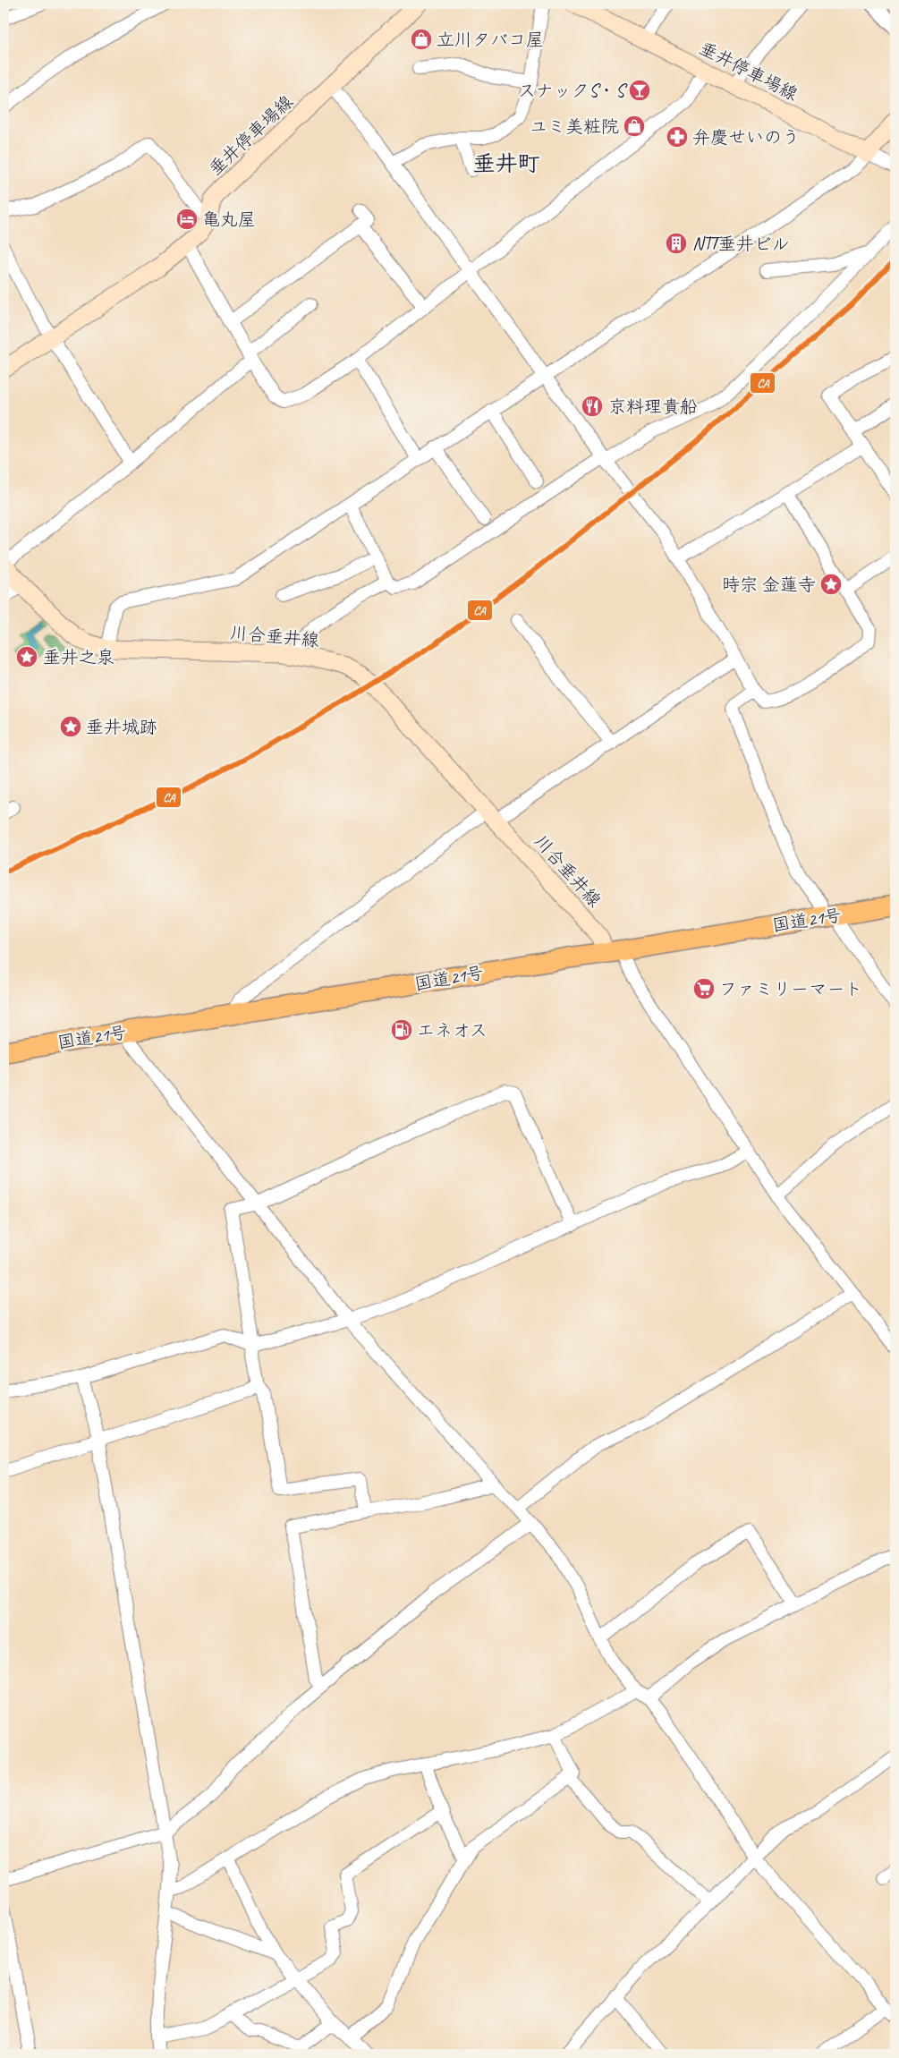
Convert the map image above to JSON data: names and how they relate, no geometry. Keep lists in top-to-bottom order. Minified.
{"streets":{"highway":["国道21号"],"main road":["垂井停車場線","川合垂井線"]},"crossings":[["川合垂井線","国道21号"]],"districts":["垂井町"],"places":{"shop":["立川タバコ屋","ユミ美粧院"],"bar":["スナックS・S"],"pharmacy":["弁慶せいのう"],"hotel":["亀丸屋"],"building":["NTT垂井ビル"],"restaurant":["京料理貴船"],"place":["時宗 金蓮寺","垂井之泉","垂井城跡"],"supermarket":["ファミリーマート"],"fuel station":["エネオス"]},"lines":["transit line CA"]}
